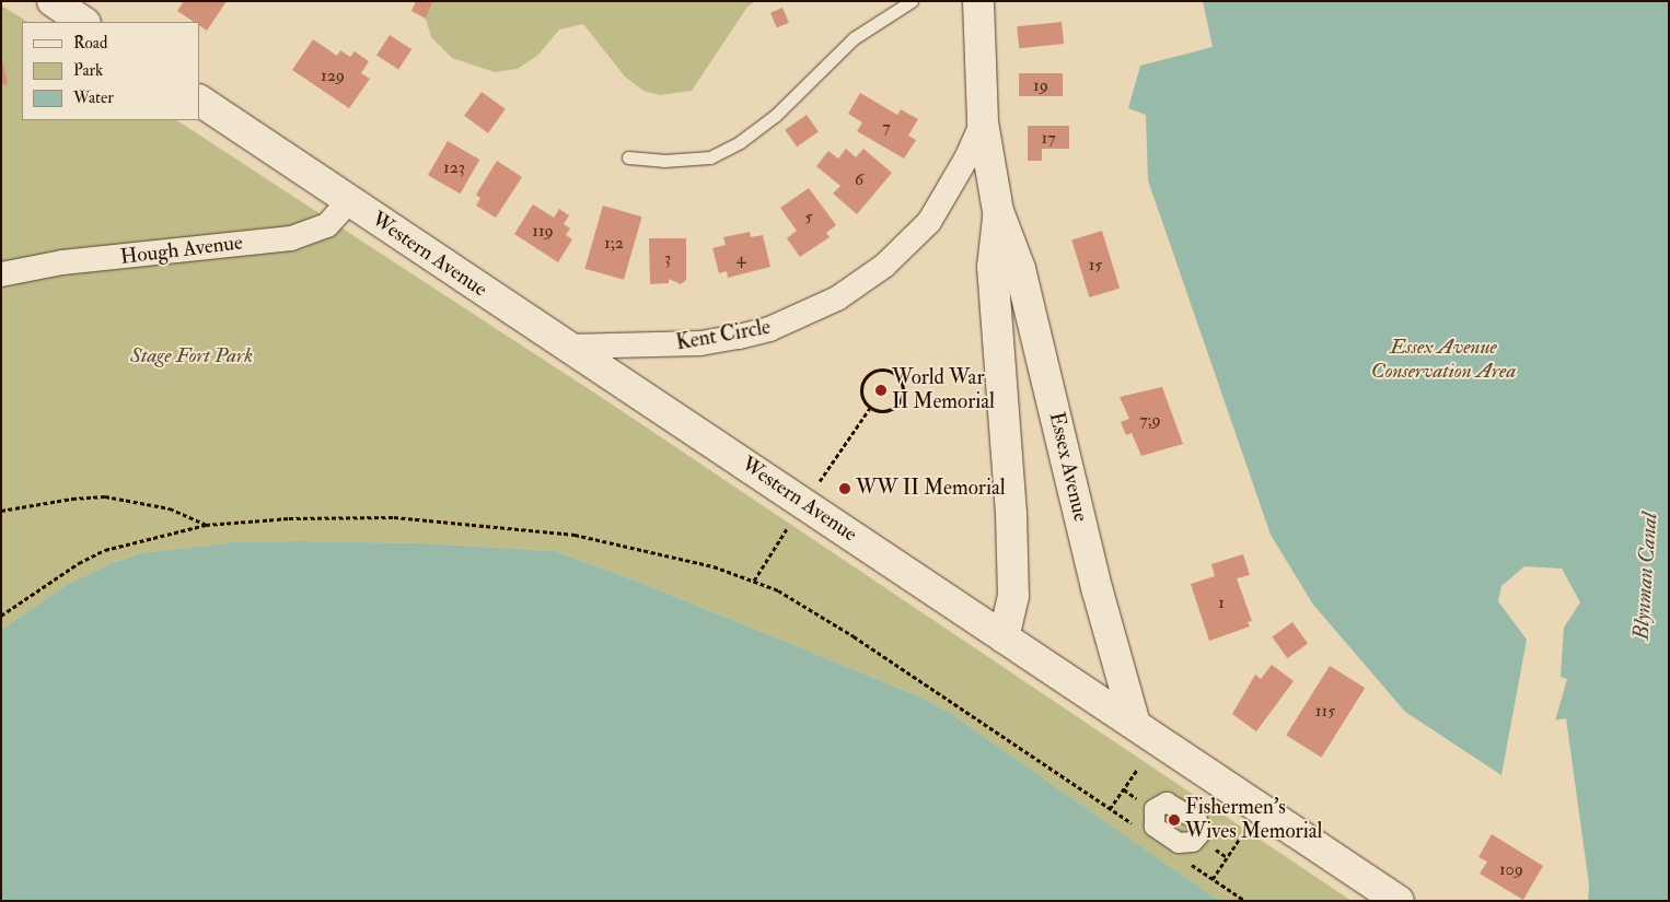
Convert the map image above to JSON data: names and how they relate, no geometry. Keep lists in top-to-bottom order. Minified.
{"streets":{"main road":["Western Avenue","Essex Avenue"],"street":["Hough Avenue","Kent Circle"]},"crossings":[["Hough Avenue","Western Avenue"],["Western Avenue","Kent Circle"],["Western Avenue","Essex Avenue"],["Kent Circle","Essex Avenue"]],"water":["Blynman Canal"],"parks":["Essex Avenue Conservation Area","Stage Fort Park"],"places":["World War II Memorial","WW II Memorial","Fishermen's Wives Memorial"],"house_numbers":["129","19","7","17","123","6","5","119","1;2","3","4","15","7;9","1","115","109"],"legend":["Road","Park","Water"]}
